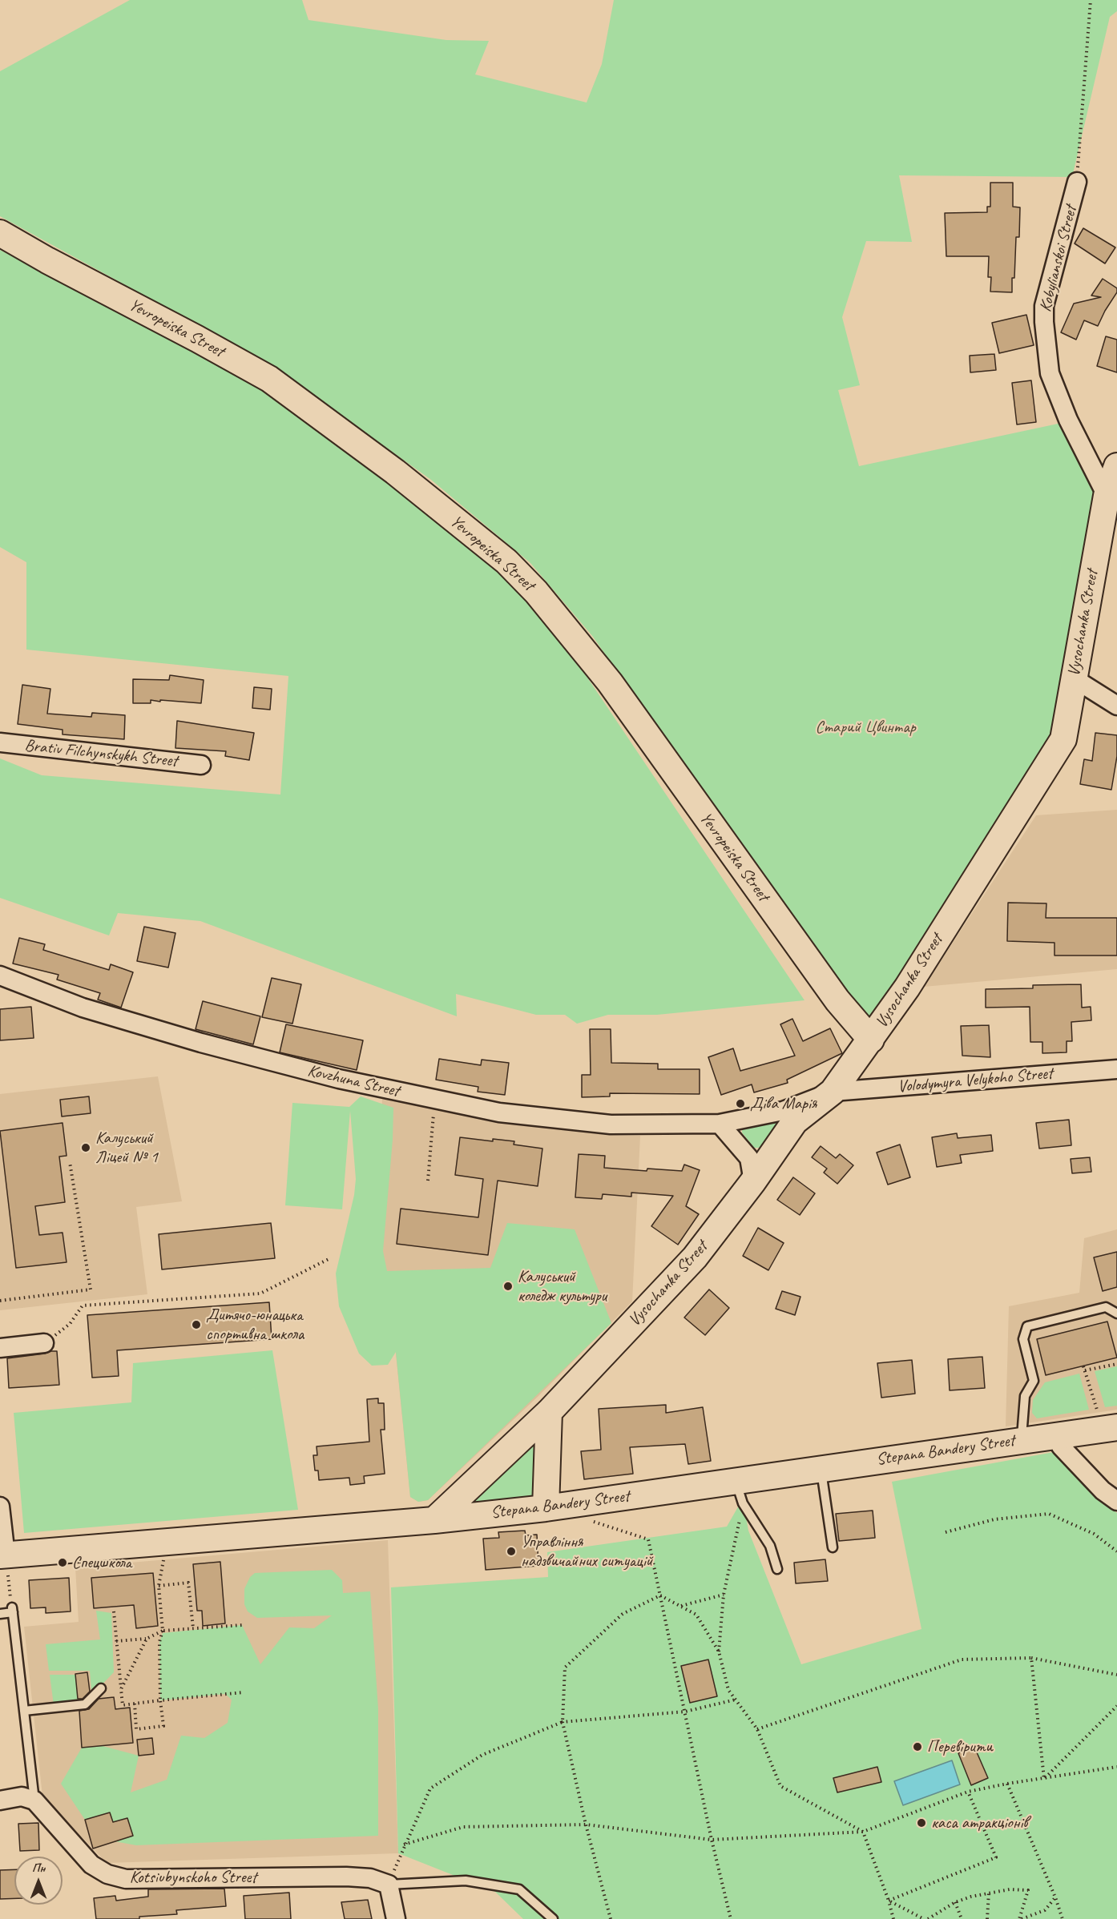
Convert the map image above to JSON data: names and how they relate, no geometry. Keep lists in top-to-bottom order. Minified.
{"streets":{"street":["Kobylianskoi Street","Yevropeiska Street","Vysochanka Street","Brativ Filchynskykh Street","Volodymyra Velykoho Street","Kovzhuna Street","Stepana Bandery Street","Kotsiubynskoho Street"]},"crossings":[["Kobylianskoi Street","Vysochanka Street"],["Yevropeiska Street","Vysochanka Street"],["Vysochanka Street","Volodymyra Velykoho Street"],["Vysochanka Street","Kovzhuna Street"],["Vysochanka Street","Stepana Bandery Street"],["Volodymyra Velykoho Street","Kovzhuna Street"]],"parks":["Старий Цвинтар"],"places":["Діва Марія","Калуський Ліцей № 1","Калуський коледж культури","Дитячо-юнацька спортивна школа","Управління надзвичайних ситуацій","Спецшкола","Перевірити","каса атракціонів"],"north":"top"}
